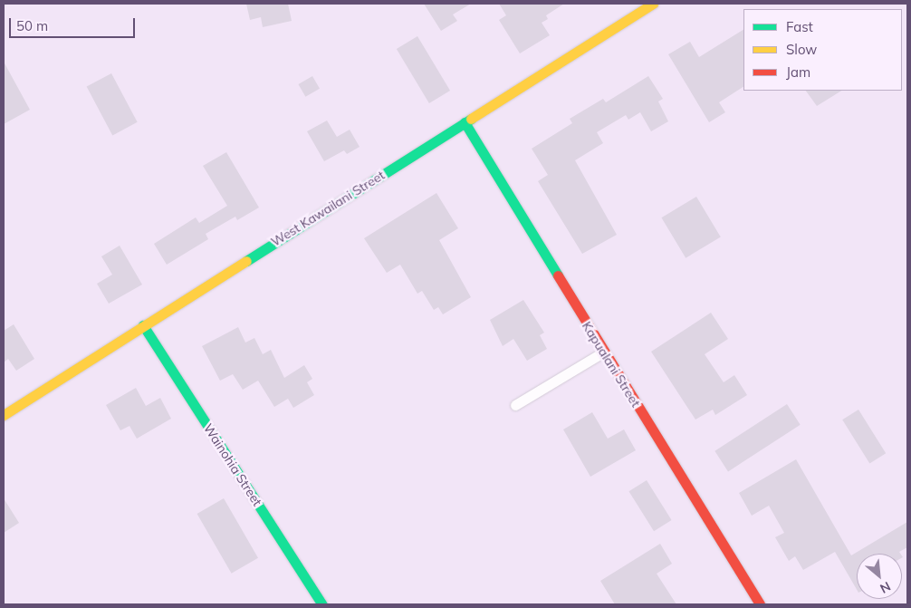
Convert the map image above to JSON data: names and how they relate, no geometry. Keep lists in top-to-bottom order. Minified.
{"streets":{"street":["West Kawailani Street","Kapualani Street","Wainohia Street"]},"crossings":[["West Kawailani Street","Kapualani Street"],["West Kawailani Street","Wainohia Street"]],"legend":["Fast","Slow","Jam"],"scale_bar":"50 m","north":"bottom right"}
